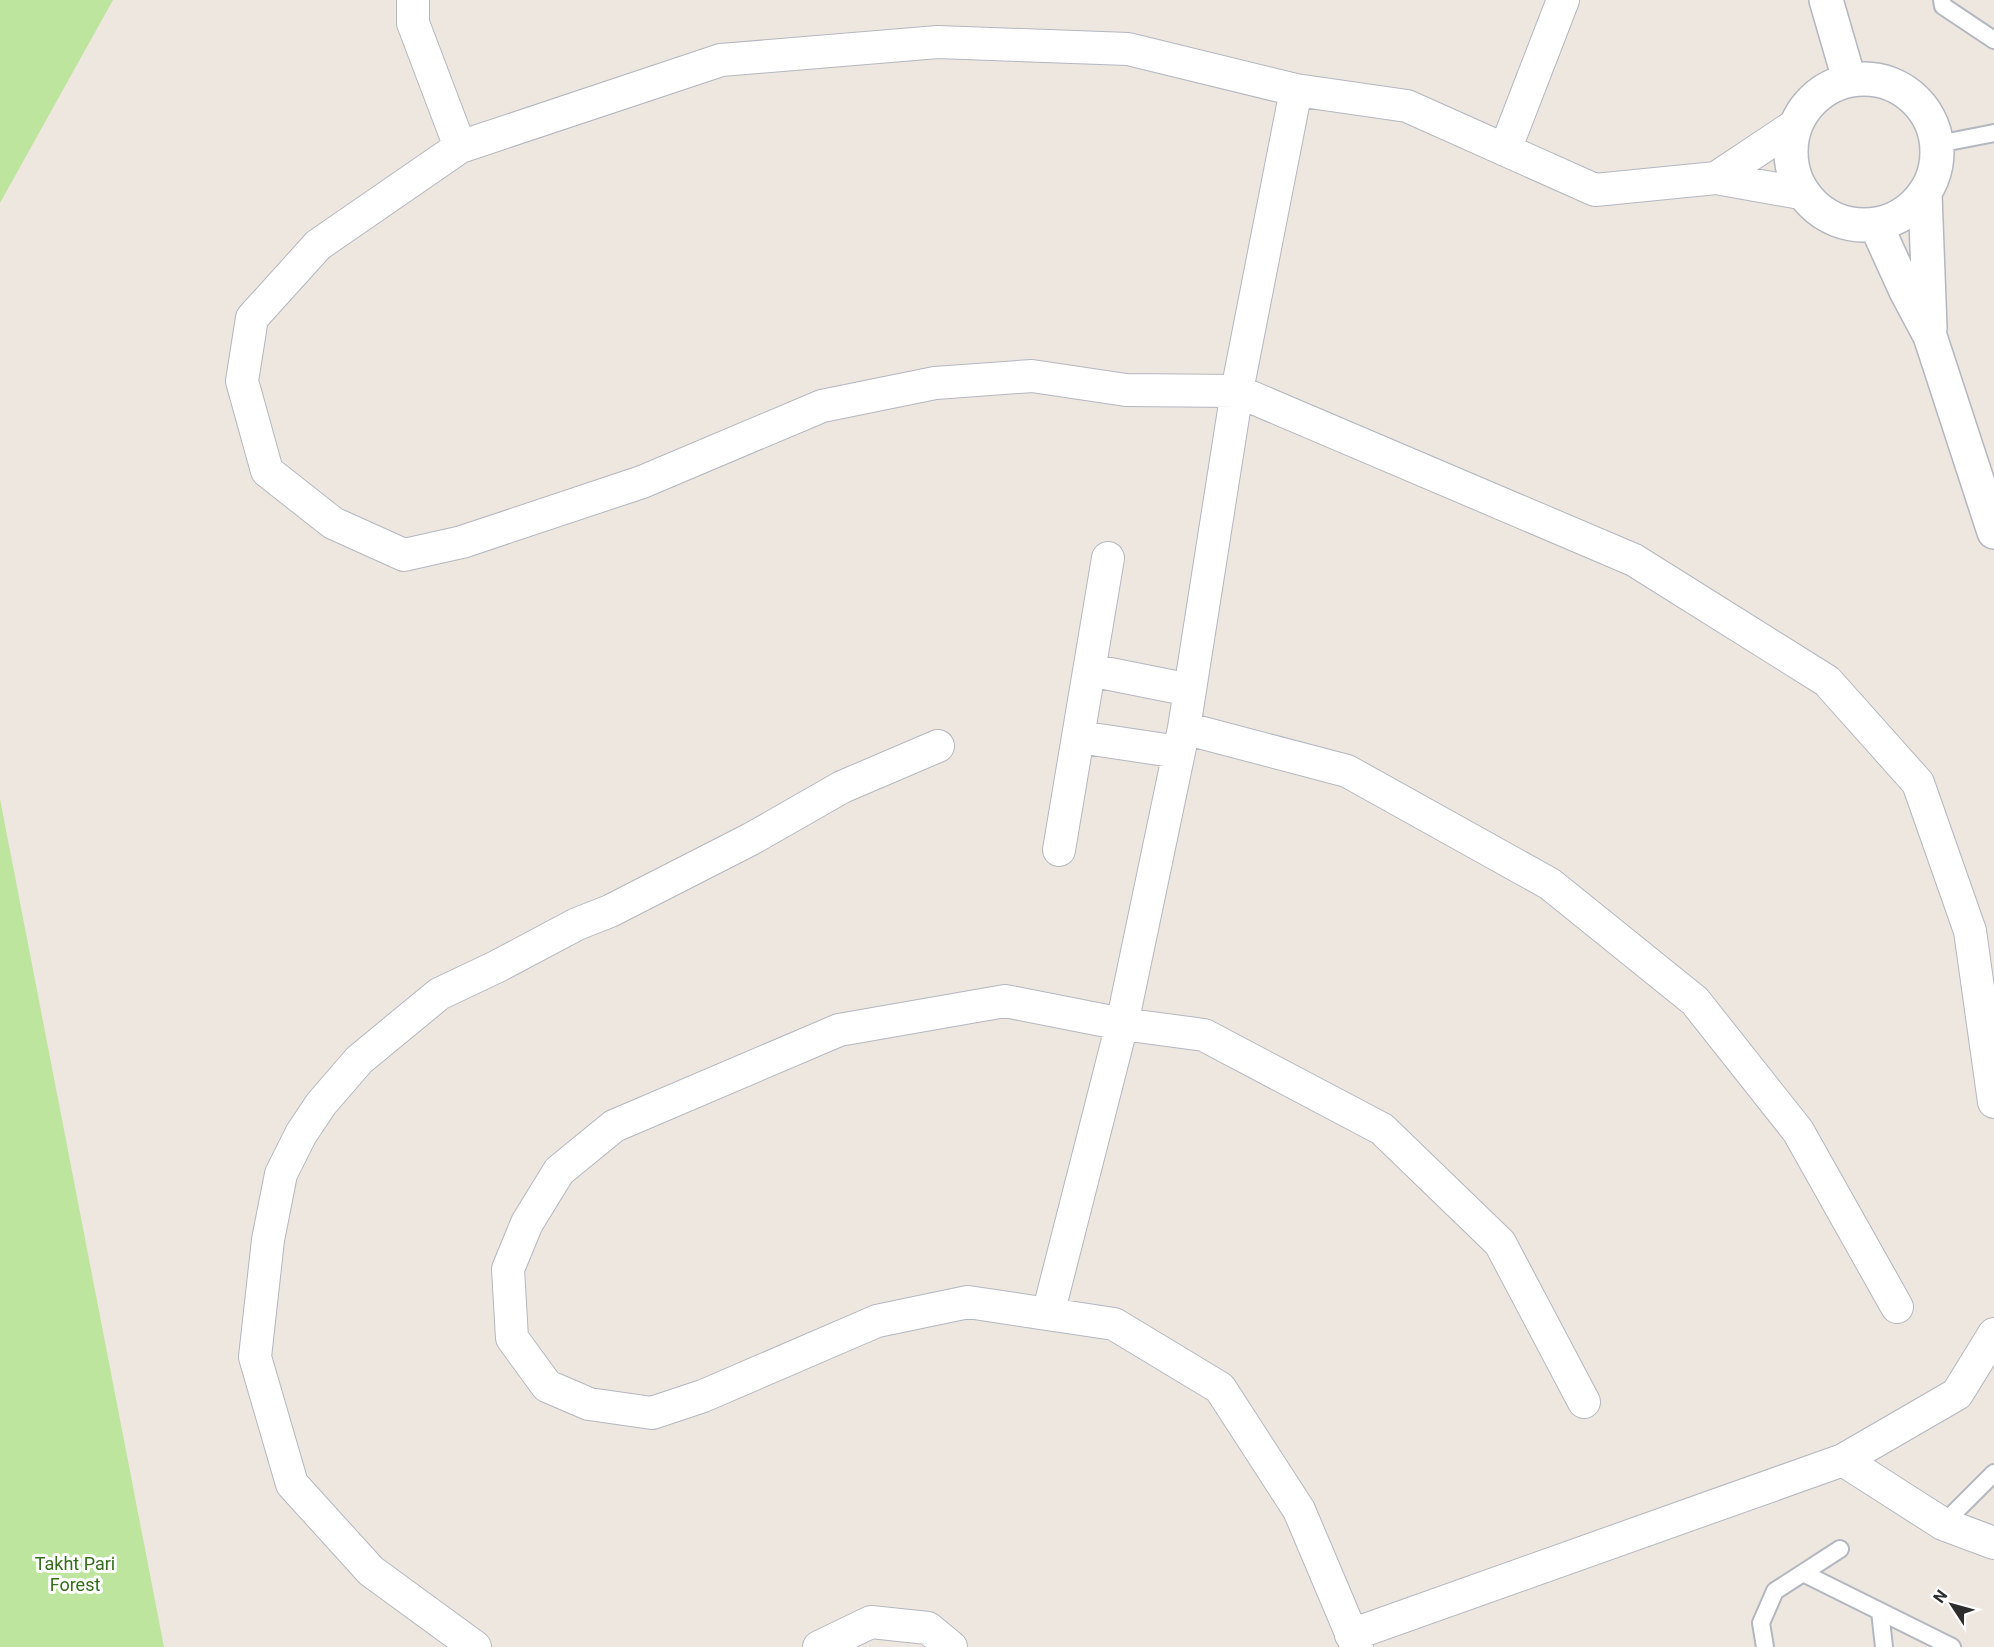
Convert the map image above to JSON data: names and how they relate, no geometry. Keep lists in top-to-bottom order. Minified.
{"parks":["Takht Pari Forest"],"north":"top left"}
